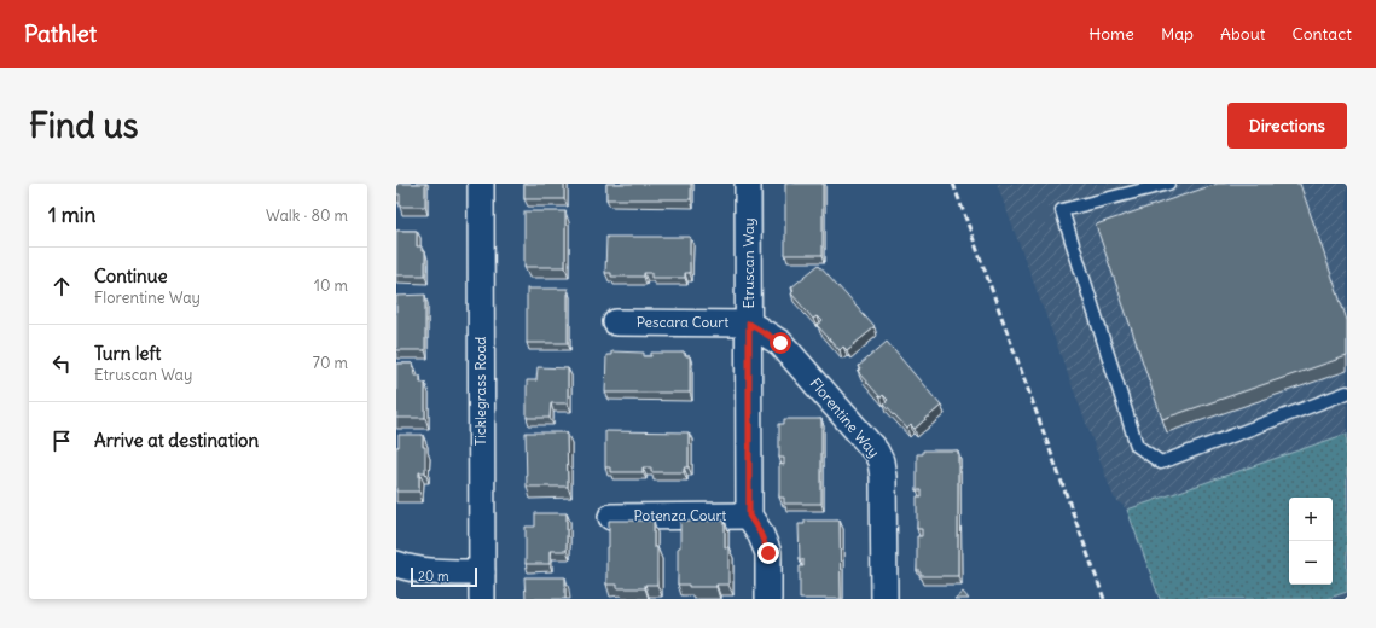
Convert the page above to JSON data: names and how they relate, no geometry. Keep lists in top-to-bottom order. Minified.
{"streets":{"street":["Etruscan Way","Pescara Court","Ticklegrass Road","Florentine Way","Potenza Court"]},"crossings":[["Etruscan Way","Pescara Court"],["Etruscan Way","Florentine Way"],["Etruscan Way","Potenza Court"],["Pescara Court","Florentine Way"]],"scale_bar":"20 m","page":{"header":"Pathlet","nav":["Home","Map","About","Contact"],"buttons":"Directions","title":"Find us","heading":["1 min","Walk · 80 m"],"list":[["Continue","Florentine Way","10 m"],["Turn left","Etruscan Way","70 m"],"Arrive at destination"],"map_buttons":["+","−"],"scale":"20 m"}}
